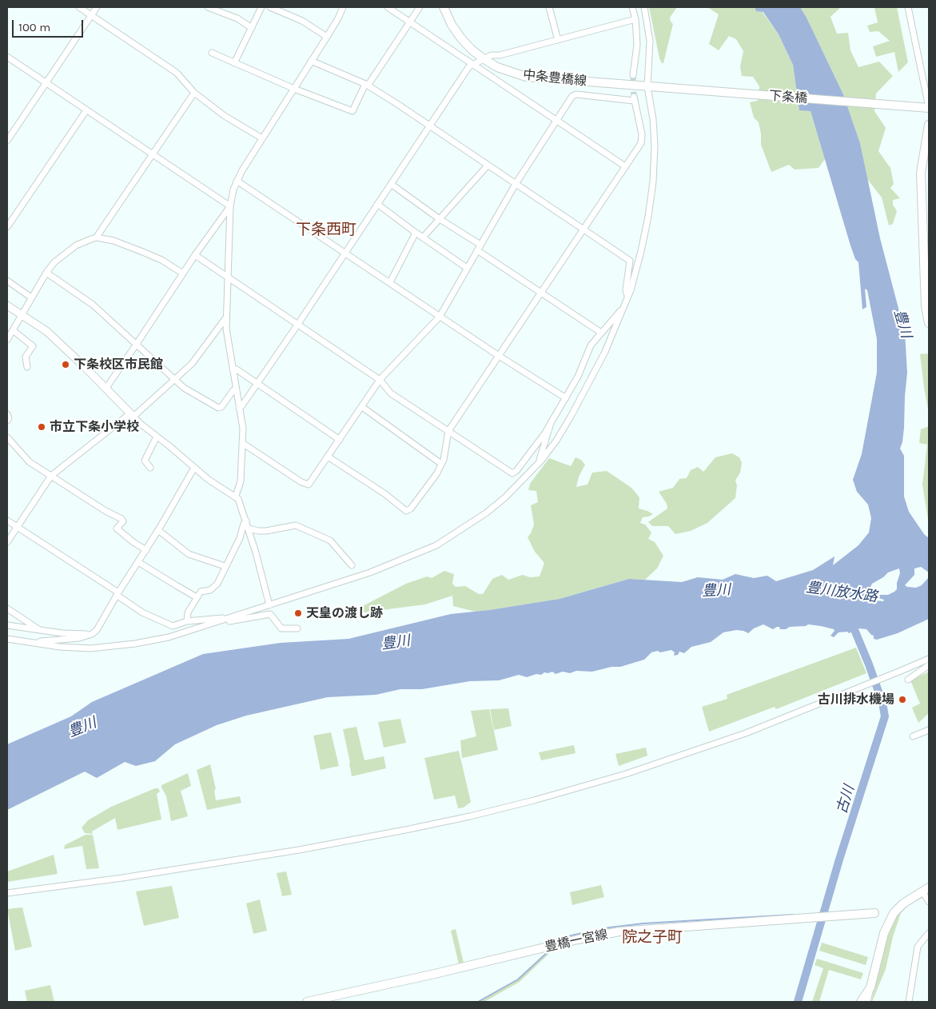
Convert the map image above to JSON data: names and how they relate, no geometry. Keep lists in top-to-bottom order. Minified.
{"streets":{"main road":["中条豊橋線","下条橋","豊橋一宮線"]},"crossings":[["中条豊橋線","下条橋"]],"districts":["下条西町","院之子町"],"water":["豊川","豊川放水路","古川"],"places":["下条校区市民館","市立下条小学校","天皇の渡し跡","古川排水機場"],"scale_bar":"100 m"}
